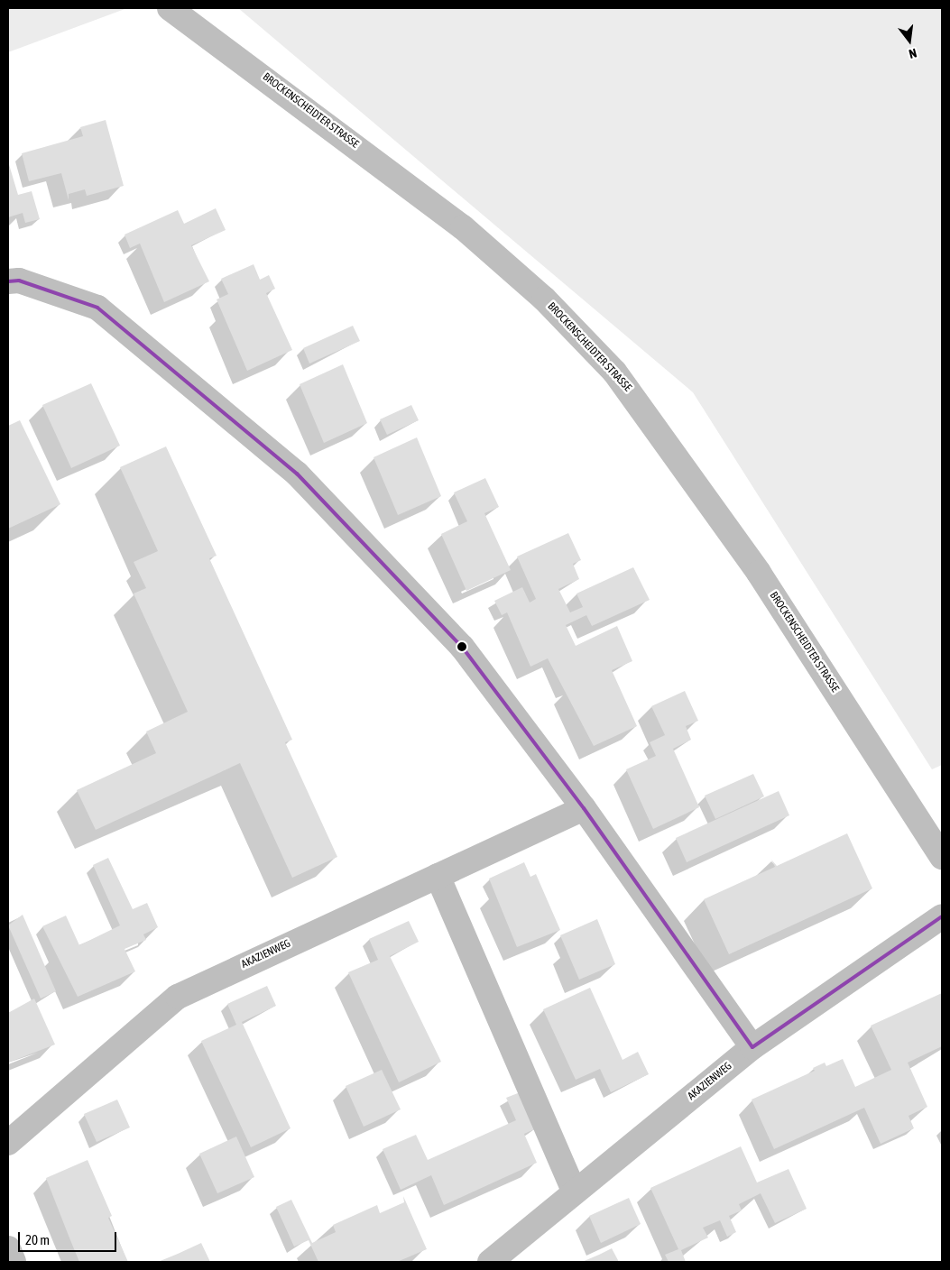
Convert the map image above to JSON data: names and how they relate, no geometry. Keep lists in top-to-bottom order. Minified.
{"streets":{"street":["BROCKENSCHEIDTER STRASSE","AKAZIENWEG"]},"scale_bar":"20 m","north":"bottom"}
